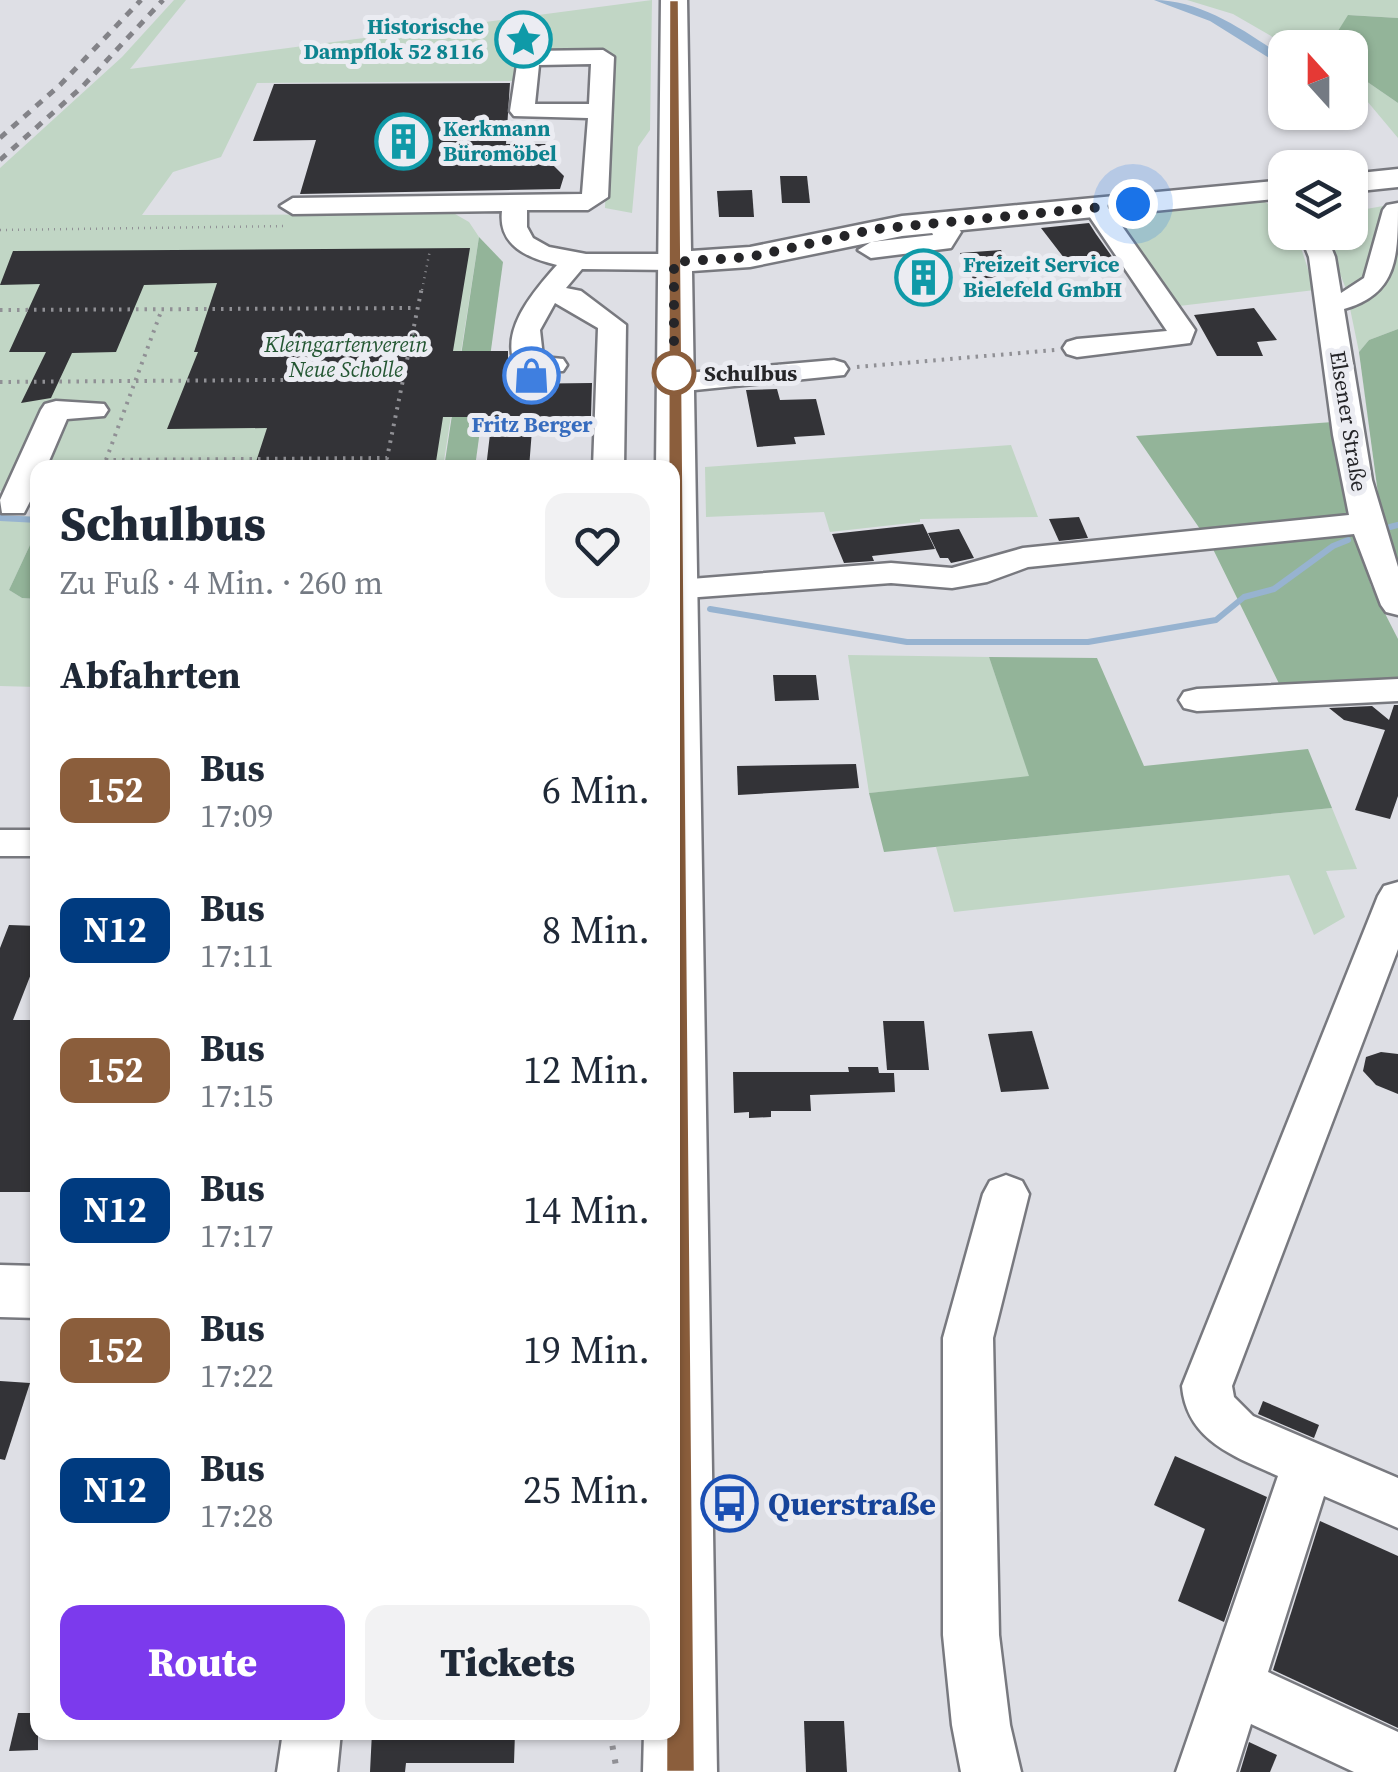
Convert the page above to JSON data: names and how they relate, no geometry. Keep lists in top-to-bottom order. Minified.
{"streets":{"street":["Elsener Straße"]},"parks":["Kleingartenverein Neue Scholle"],"places":{"place":["Historische Dampflok 52 8116"],"building":["Kerkmann Büromöbel","Freizeit Service Bielefeld GmbH"],"other":["Schulbus"],"shop":["Fritz Berger"],"bus stop":["Querstraße"]},"lines":["bus line 152"],"north":"top","page":{"heading":[["Schulbus","Zu Fuß · 4 Min. · 260 m"],"Abfahrten"],"list":[{"mark":"152","name":"Bus","note":"17:09","value":"6 Min."},{"mark":"N12","name":"Bus","note":"17:11","value":"8 Min."},{"mark":"152","name":"Bus","note":"17:15","value":"12 Min."},{"mark":"N12","name":"Bus","note":"17:17","value":"14 Min."},{"mark":"152","name":"Bus","note":"17:22","value":"19 Min."},{"mark":"N12","name":"Bus","note":"17:28","value":"25 Min."}],"buttons":["Route","Tickets"]}}
